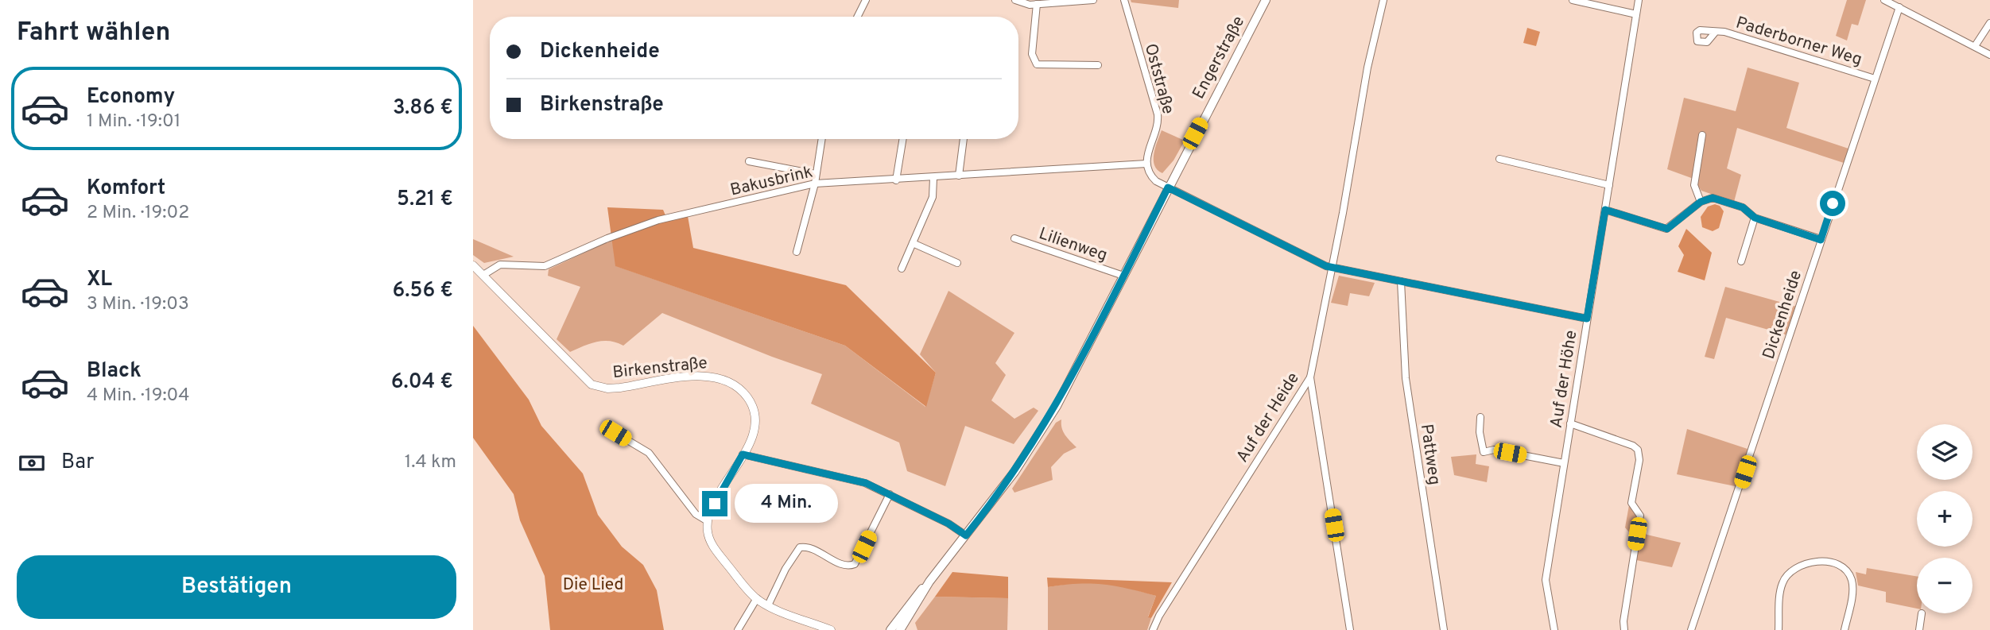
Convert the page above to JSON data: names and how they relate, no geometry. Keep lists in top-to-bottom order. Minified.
{"streets":{"main road":["Engerstraße"],"street":["Paderborner Weg","Oststraße","Bakusbrink","Lilienweg","Dickenheide","Birkenstraße","Auf der Höhe","Auf der Heide","Pattweg"]},"crossings":[["Paderborner Weg","Dickenheide"],["Engerstraße","Lilienweg"],["Oststraße","Bakusbrink"],["Bakusbrink","Birkenstraße"]],"parks":["Die Lied"],"page":{"heading":"Fahrt wählen","banner":["Dickenheide","Birkenstraße"],"list":[{"name":"Economy","note":"1 Min. · 19:01","value":"3.86 €"},{"name":"Komfort","note":"2 Min. · 19:02","value":"5.21 €"},{"name":"XL","note":"3 Min. · 19:03","value":"6.56 €"},{"name":"Black","note":"4 Min. · 19:04","value":"6.04 €"}],"map_buttons":["+","−"],"pay":["Bar","1.4 km"],"bubble":"4 Min.","buttons":"Bestätigen"}}
